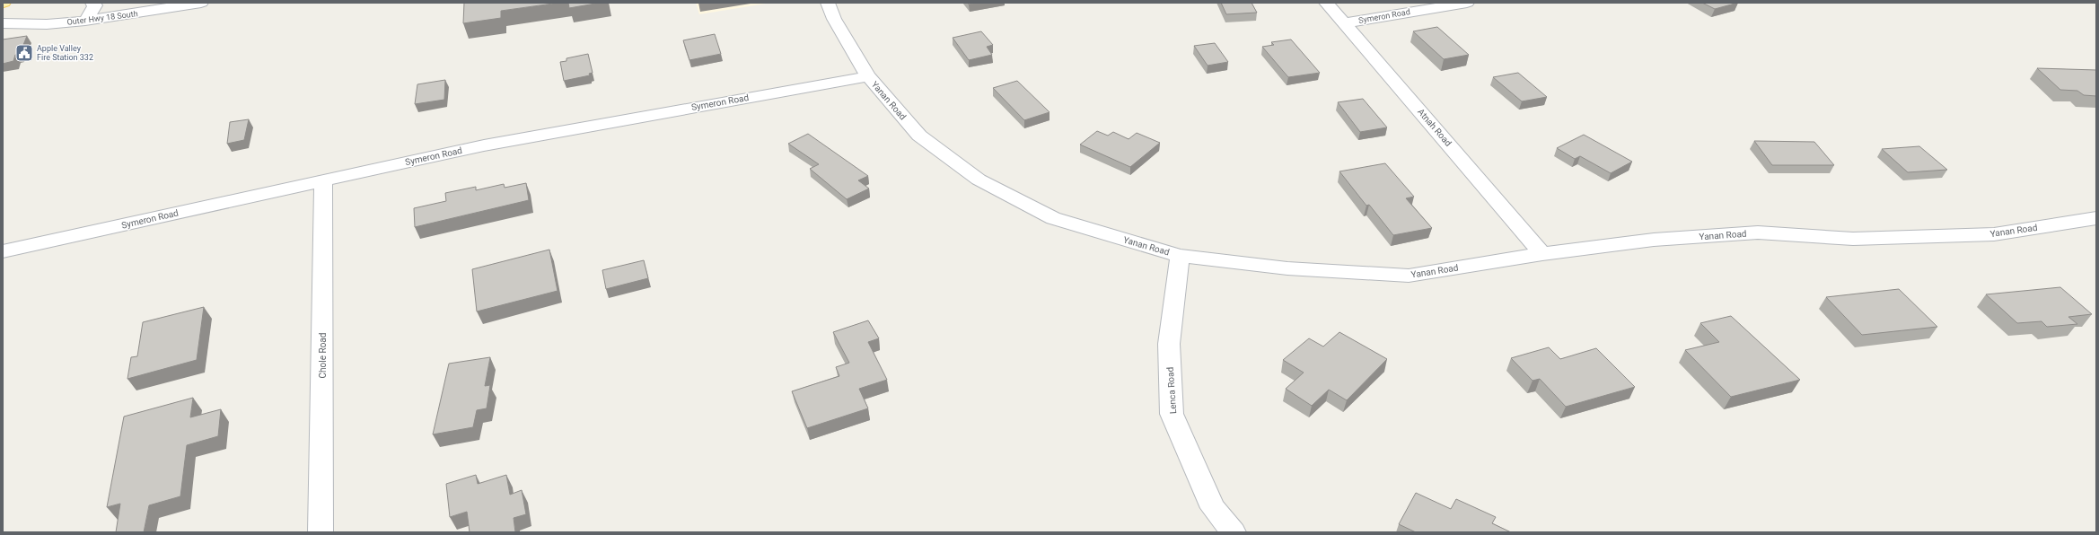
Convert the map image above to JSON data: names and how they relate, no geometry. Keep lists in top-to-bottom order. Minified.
{"streets":{"street":["Symeron Road","Outer Hwy 18 South","Yanan Road","Atnah Road","Chole Road","Lenca Road"]},"crossings":[["Symeron Road","Yanan Road"],["Symeron Road","Atnah Road"],["Symeron Road","Chole Road"],["Yanan Road","Atnah Road"],["Yanan Road","Lenca Road"]],"places":{"public building":["Apple Valley Fire Station 332"]}}
